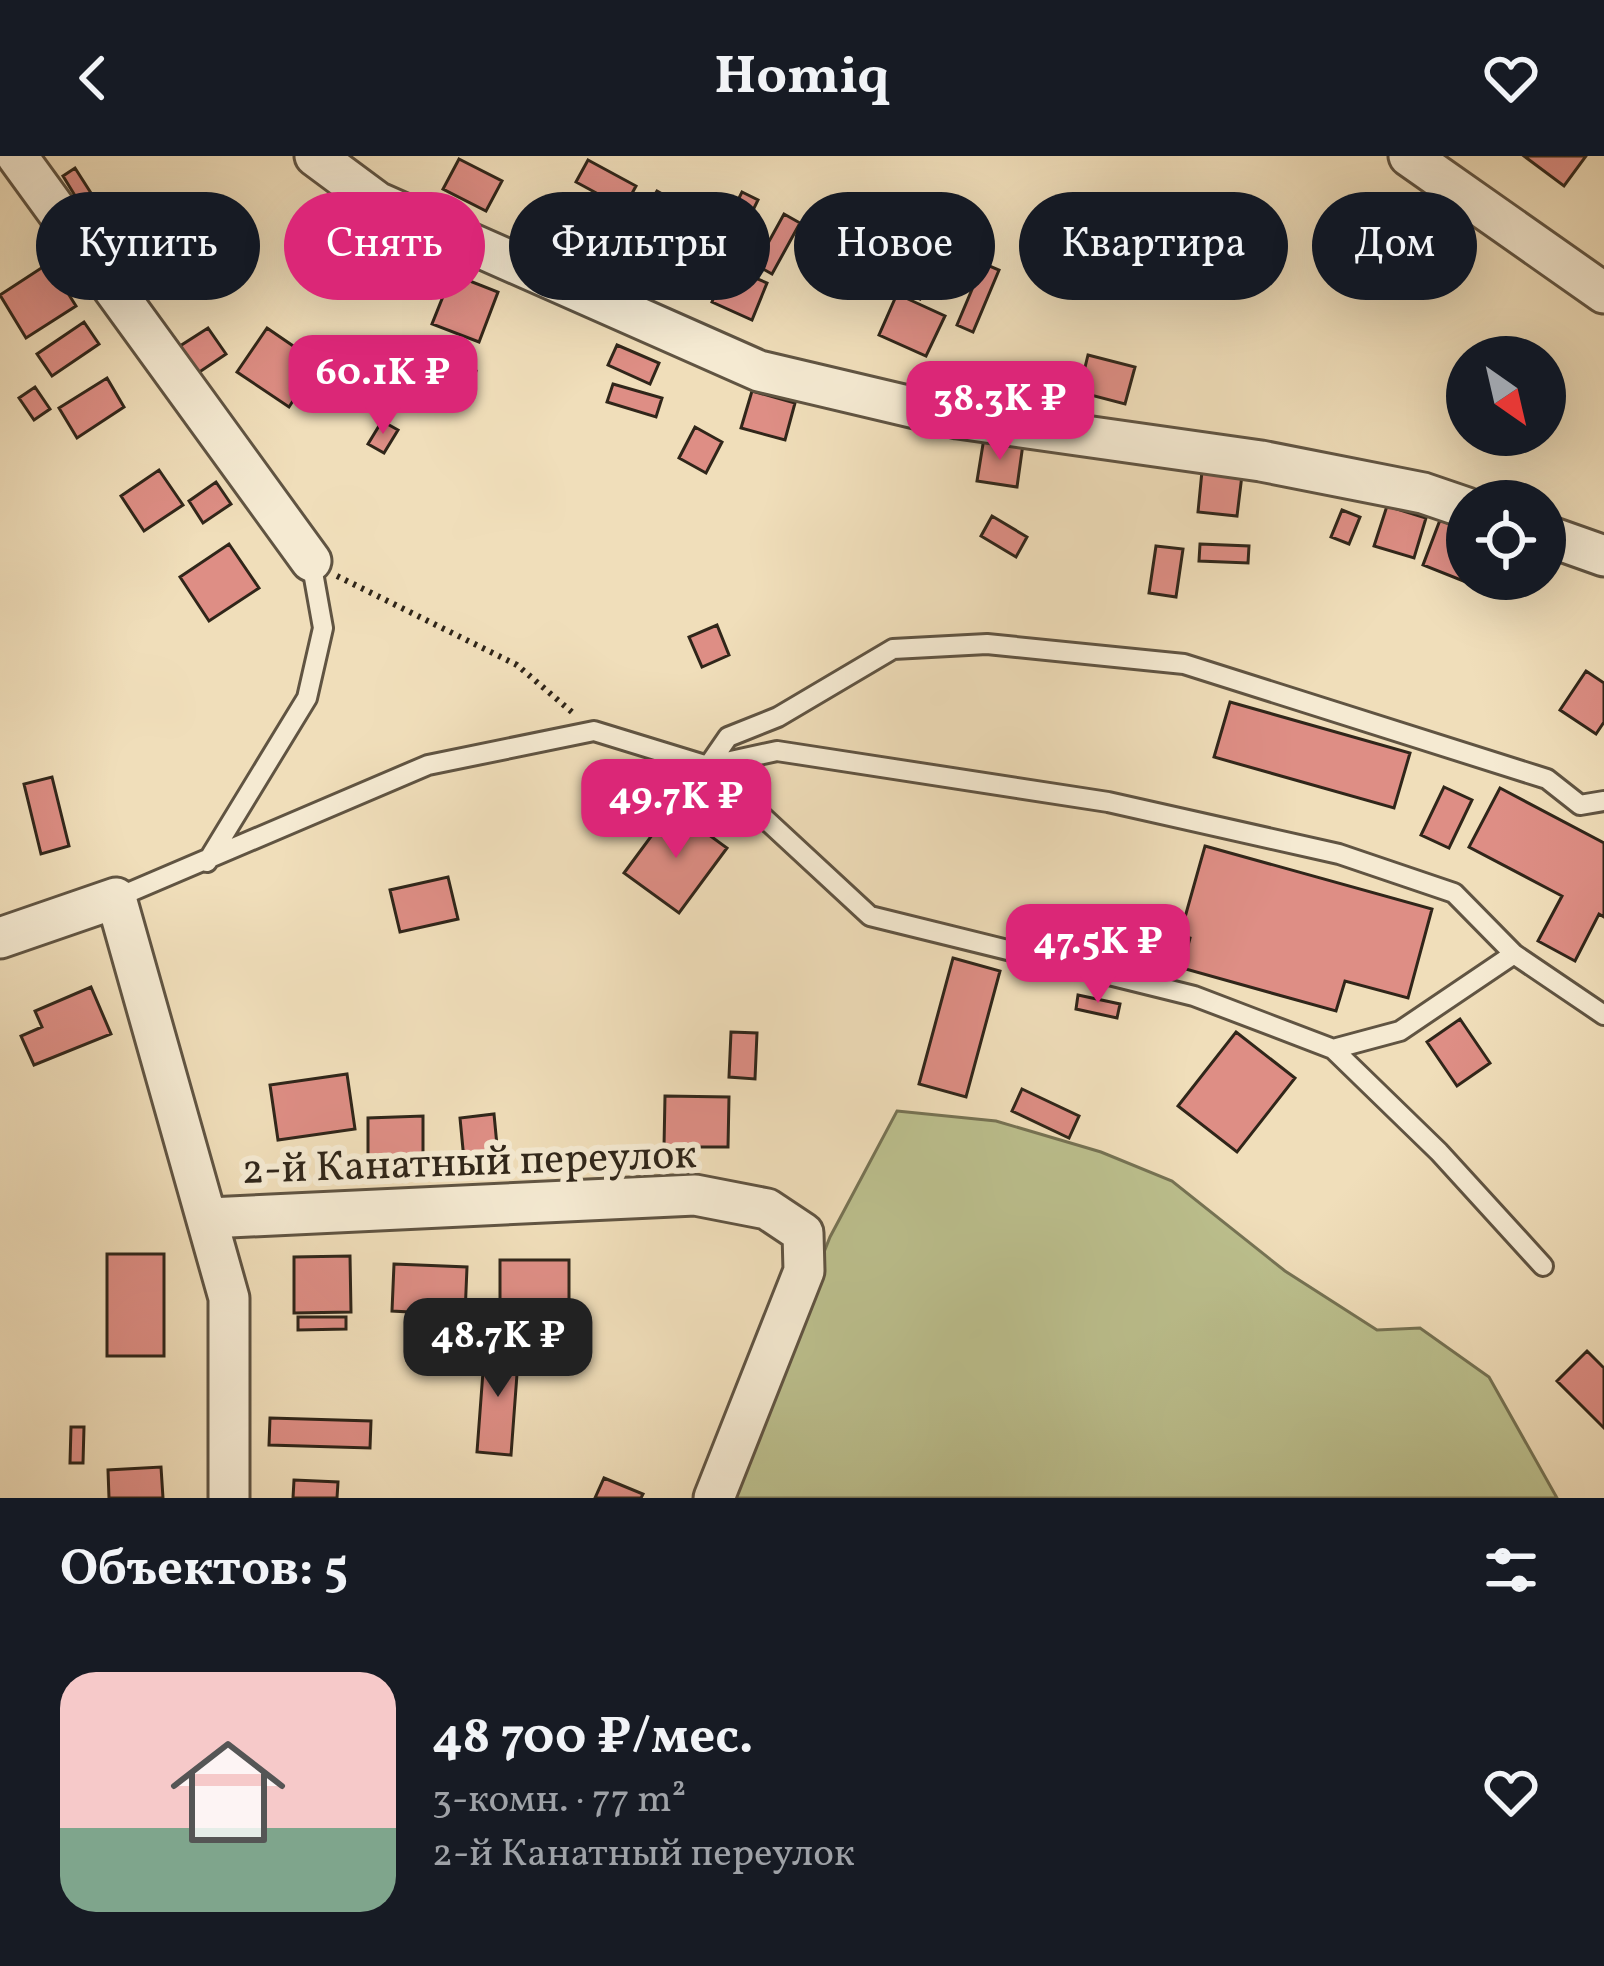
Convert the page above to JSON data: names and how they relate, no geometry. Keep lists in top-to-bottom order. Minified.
{"streets":{"street":["2-й Канатный переулок"]},"north":"bottom right","page":{"header":"Homiq","chip":["Купить","Снять","Фильтры","Новое","Квартира","Дом"],"price":["60.1K ₽","38.3K ₽","49.7K ₽","47.5K ₽","48.7K ₽"],"heading":"Объектов: 5","list":[{"name":"48 700 ₽/мес.","note":"3-комн. · 77 m² · 2-й Канатный переулок"}]}}
